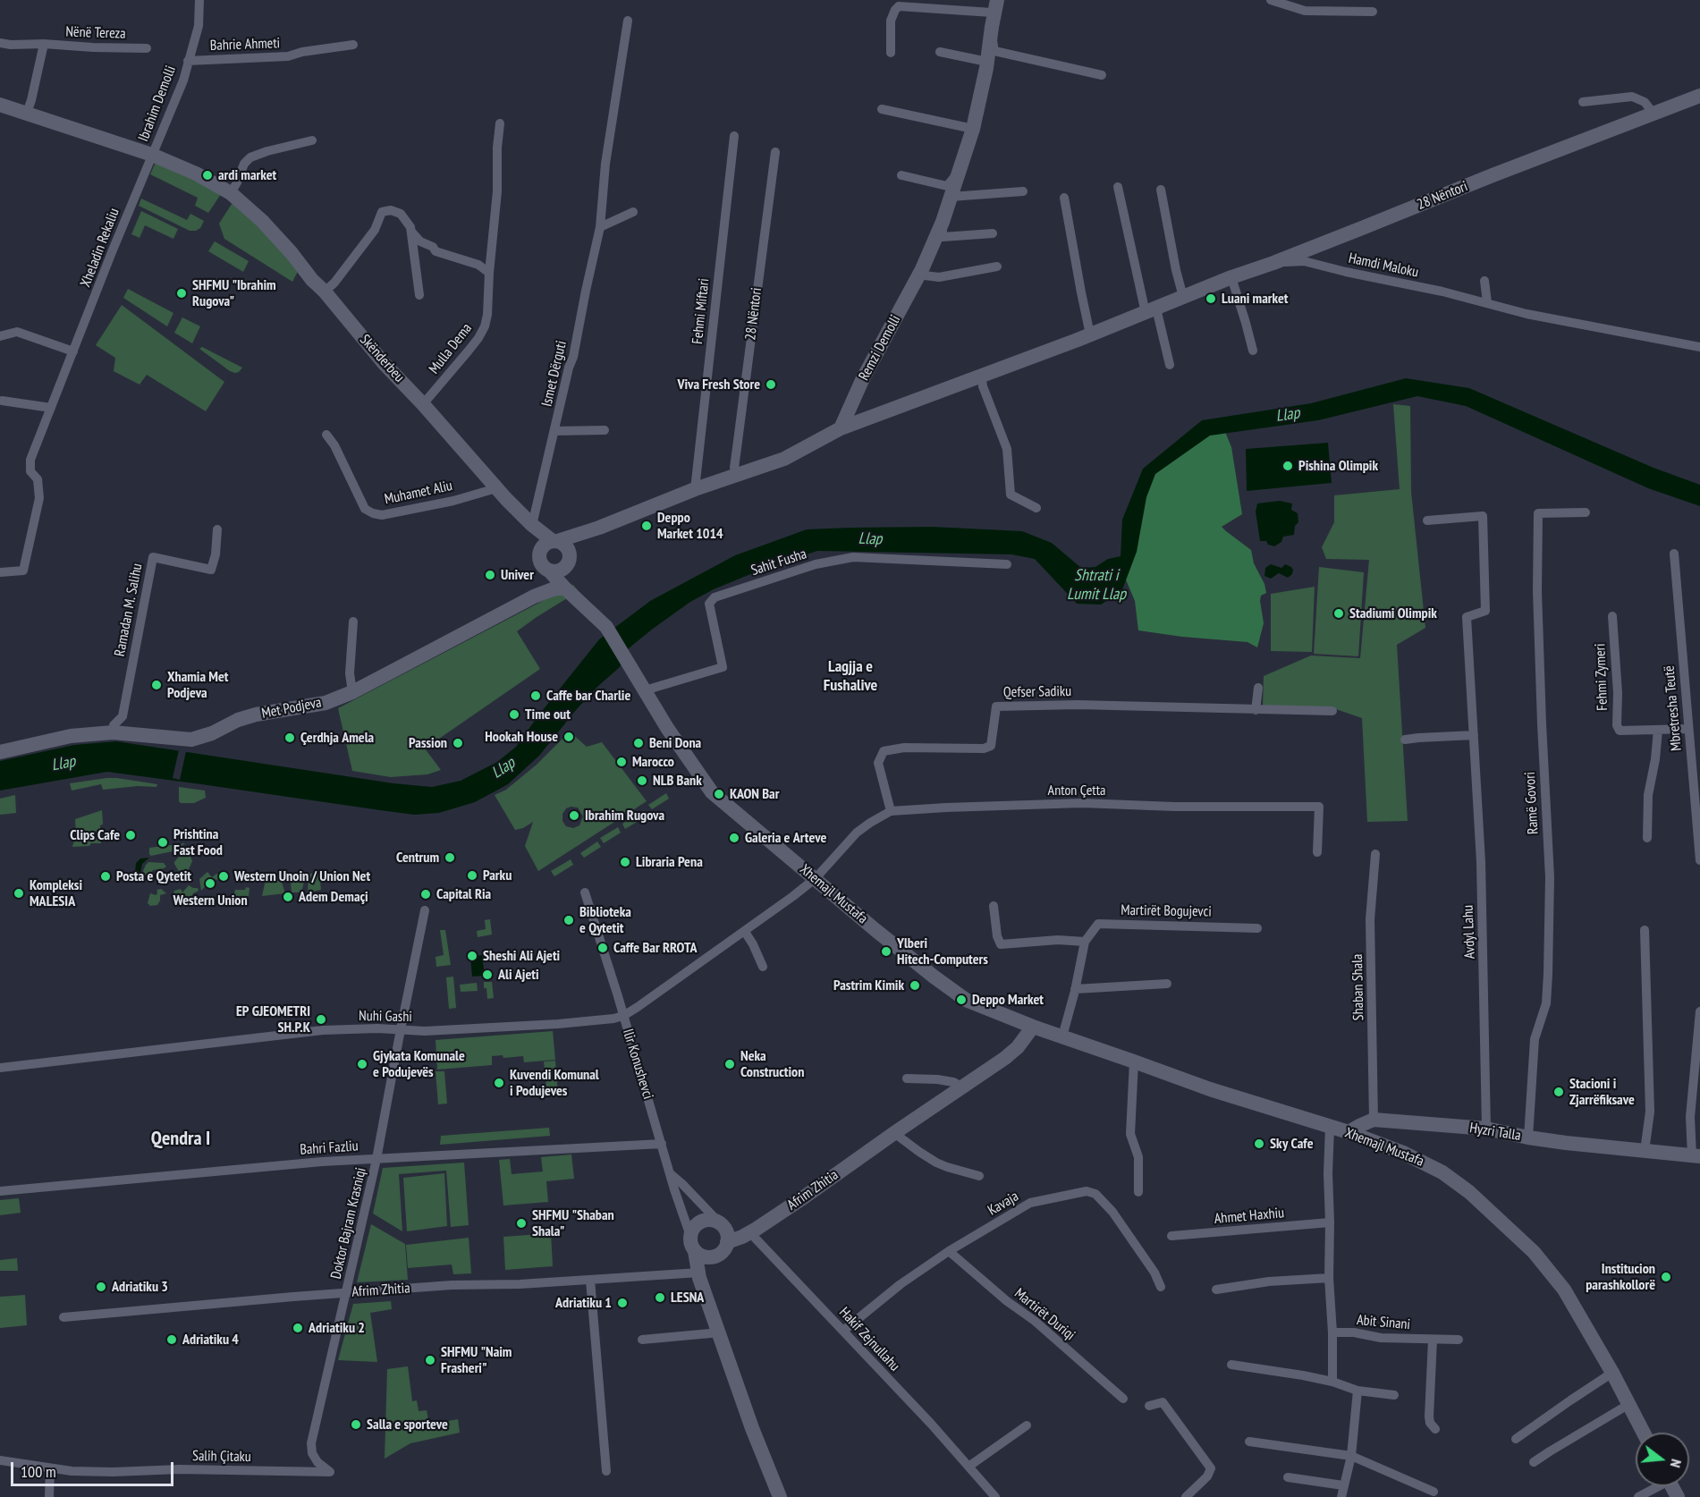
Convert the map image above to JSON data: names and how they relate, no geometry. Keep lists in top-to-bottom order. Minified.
{"streets":{"main road":["28 Nëntori","Remzi Demolli","Skënderbeu","Met Podjeva","Xhemajl Mustafa","Hyzri Talla","Afrim Zhitia"],"street":["Nënë Tereza","Bahrie Ahmeti","Ibrahim Demolli","Xheladin Rekaliu","Hamdi Maloku","Fehmi Miftari","Mulla Dema","Ismet Dërguti","Muhamet Aliu","Sahit Fusha","Ramadan M. Salihu","Fehmi Zymeri","Qefser Sadiku","Mbretresha Teutë","Anton Çetta","Ramë Govori","Martirët Bogujevci","Avdyl Lahu","Shaban Shala","Nuhi Gashi","Ilir Konushevci","Bahri Fazliu","Kavaja","Ahmet Haxhiu","Doktor Bajram Krasniqi","Martirët Duriqi","Abit Sinani","Hakif Zejnullahu","Salih Çitaku"]},"crossings":[["Nënë Tereza","Skënderbeu"],["Bahrie Ahmeti","Ibrahim Demolli"],["Ibrahim Demolli","Xheladin Rekaliu"],["Ibrahim Demolli","Skënderbeu"],["28 Nëntori","Hamdi Maloku"],["28 Nëntori","Fehmi Miftari"],["28 Nëntori","Remzi Demolli"],["28 Nëntori","Skënderbeu"],["28 Nëntori","Xhemajl Mustafa"],["Xheladin Rekaliu","Skënderbeu"],["Mulla Dema","Skënderbeu"],["Skënderbeu","Ismet Dërguti"],["Skënderbeu","Muhamet Aliu"],["Skënderbeu","Xhemajl Mustafa"],["Sahit Fusha","Xhemajl Mustafa"],["Ramadan M. Salihu","Met Podjeva"],["Fehmi Zymeri","Mbretresha Teutë"],["Qefser Sadiku","Anton Çetta"],["Met Podjeva","Xhemajl Mustafa"],["Anton Çetta","Xhemajl Mustafa"],["Anton Çetta","Nuhi Gashi"],["Ramë Govori","Hyzri Talla"],["Xhemajl Mustafa","Nuhi Gashi"],["Xhemajl Mustafa","Afrim Zhitia"],["Avdyl Lahu","Hyzri Talla"],["Shaban Shala","Hyzri Talla"],["Nuhi Gashi","Ilir Konushevci"],["Nuhi Gashi","Doktor Bajram Krasniqi"],["Ilir Konushevci","Bahri Fazliu"],["Ilir Konushevci","Afrim Zhitia"],["Bahri Fazliu","Doktor Bajram Krasniqi"],["Afrim Zhitia","Doktor Bajram Krasniqi"],["Afrim Zhitia","Hakif Zejnullahu"],["Kavaja","Martirët Duriqi"],["Kavaja","Hakif Zejnullahu"],["Doktor Bajram Krasniqi","Salih Çitaku"]],"districts":["Lagjja e Fushalive","Qendra I"],"water":["Llap","Shtrati i Lumit Llap"],"places":["ardi market","SHFMU \"Ibrahim Rugova\"","Luani market","Viva Fresh Store","Pishina Olimpik","Deppo Market 1014","Univer","Stadiumi Olimpik","Xhamia Met Podjeva","Caffe bar Charlie","Time out","Hookah House","Çerdhja Amela","Passion","Beni Dona","Marocco","NLB Bank","KAON Bar","Ibrahim Rugova","Clips Cafe","Galeria e Arteve","Prishtina Fast Food","Centrum","Libraria Pena","Parku","Posta e Qytetit","Western Unoin / Union Net","Western Union","Kompleksi MALESIA","Capital Ria","Adem Demaçi","Biblioteka e Qytetit","Caffe Bar RROTA","Ylberi Hitech-Computers","Sheshi Ali Ajeti","Ali Ajeti","Pastrim Kimik","Deppo Market","EP GJEOMETRI SH.P.K","Gjykata Komunale e Podujevës","Neka Construction","Kuvendi Komunal i Podujeves","Stacioni i Zjarrëfiksave","Sky Cafe","SHFMU \"Shaban Shala\"","Institucion parashkollorë","Adriatiku 3","LESNA","Adriatiku 1","Adriatiku 2","Adriatiku 4","SHFMU \"Naim Frasheri\"","Salla e sporteve"],"scale_bar":"100 m","north":"right"}
